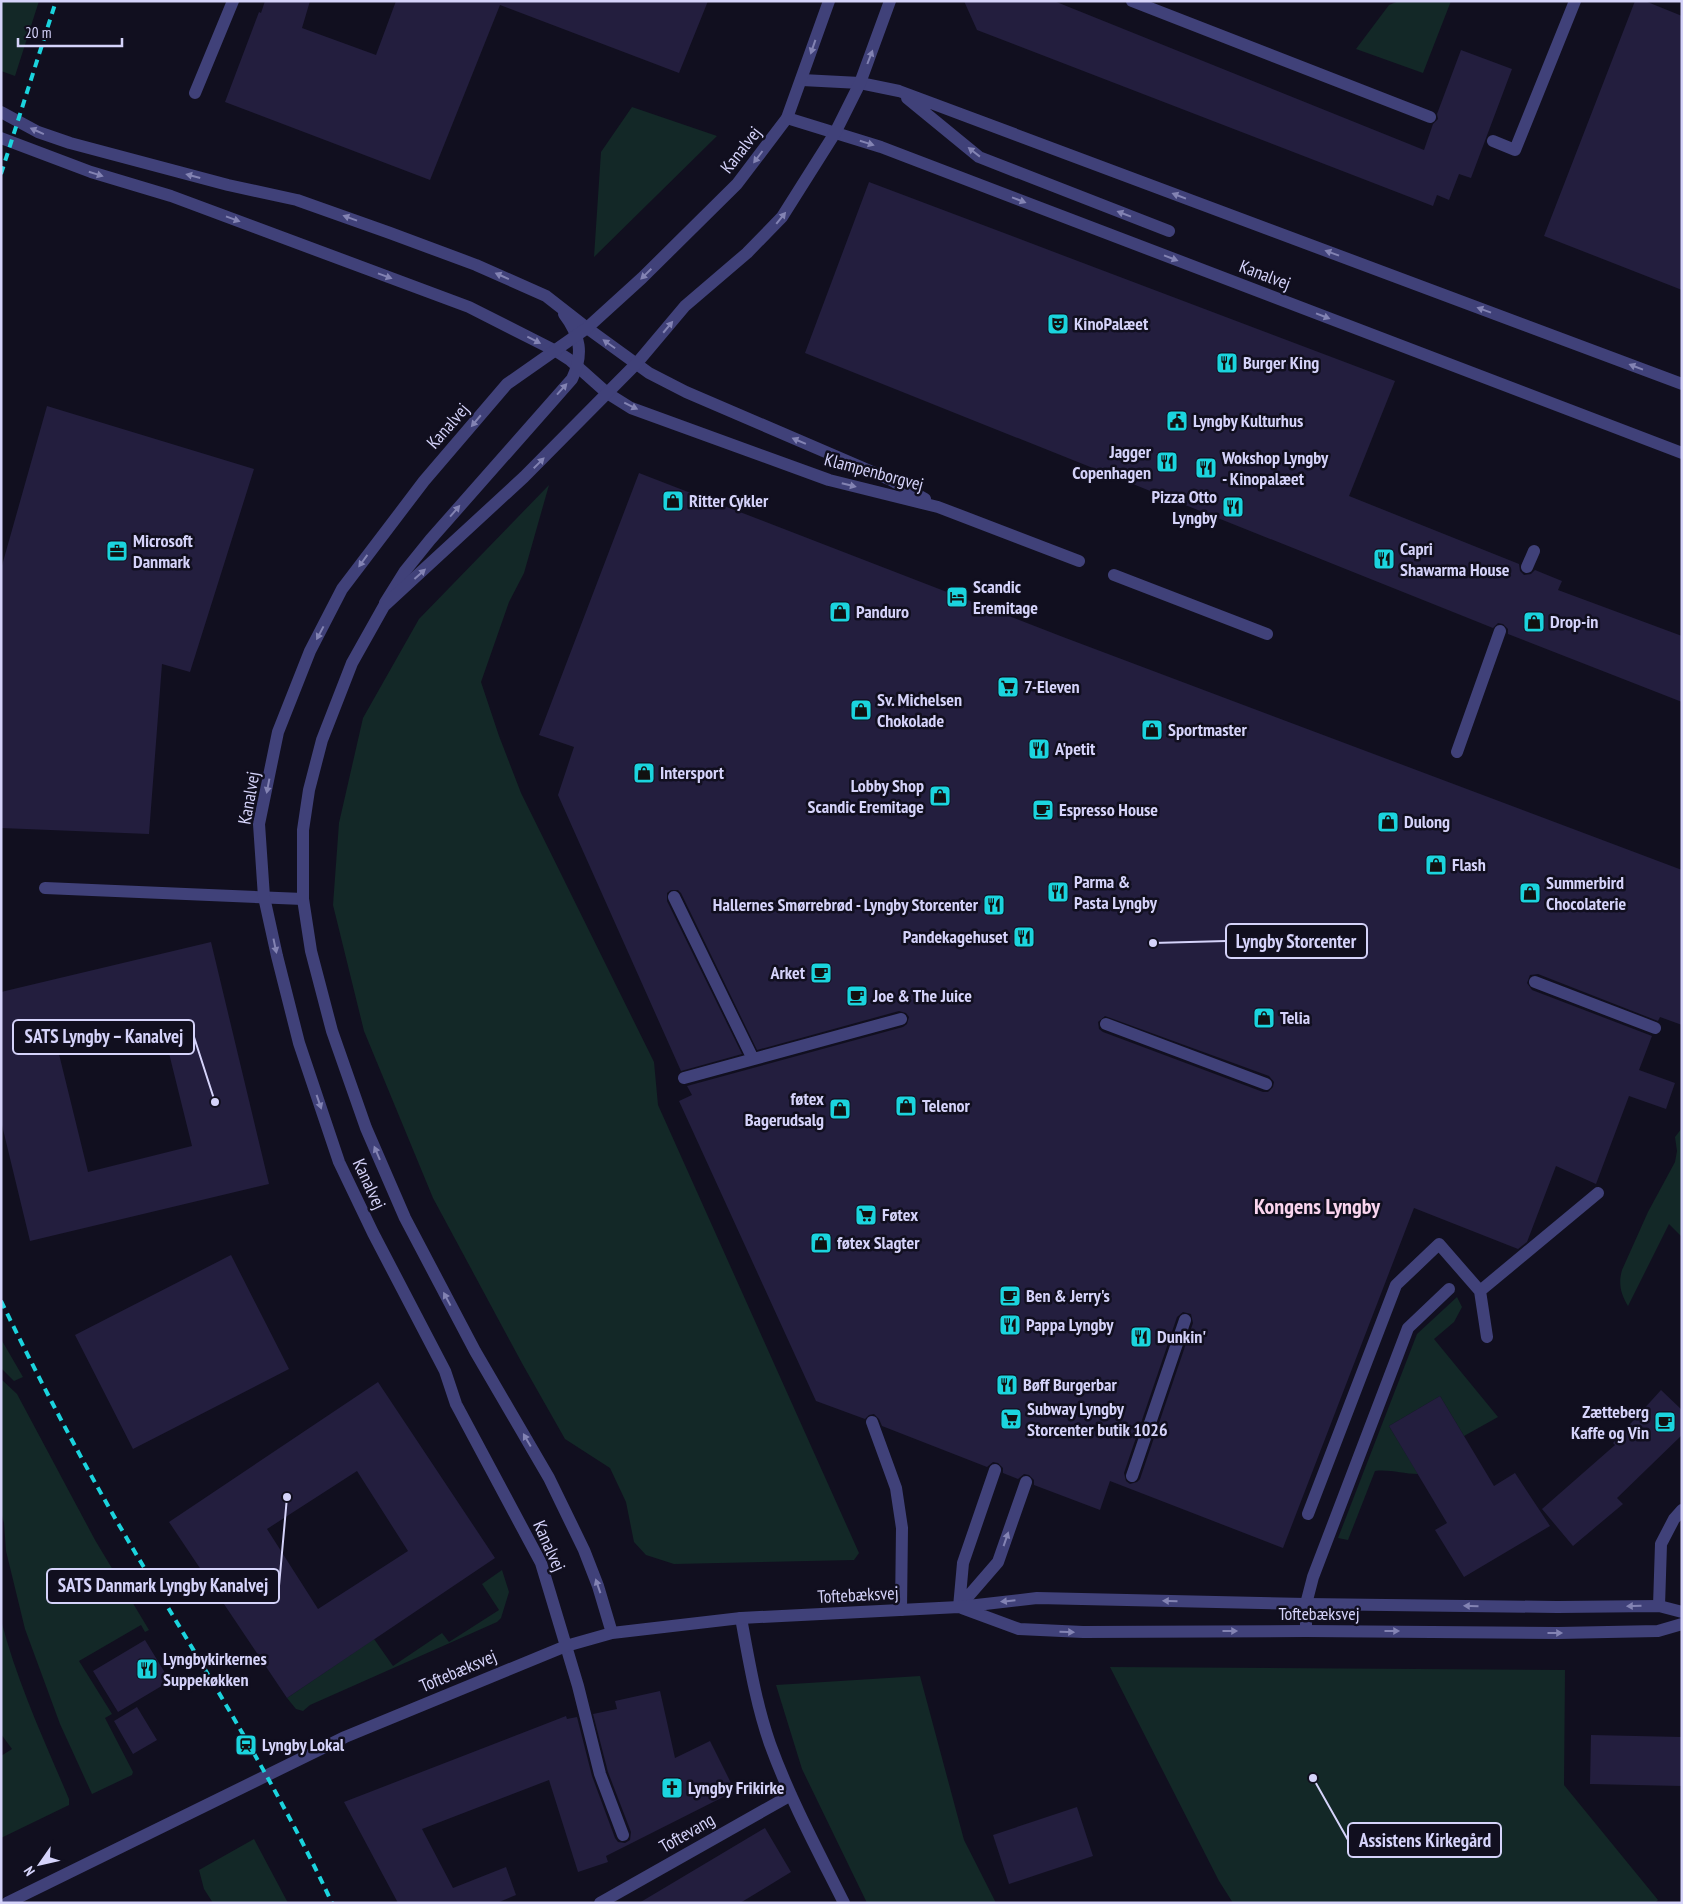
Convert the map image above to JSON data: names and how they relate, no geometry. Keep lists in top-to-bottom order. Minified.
{"streets":{"street":["Kanalvej","Klampenborgvej","Toftebæksvej","Toftevang"]},"crossings":[["Kanalvej","Klampenborgvej"],["Kanalvej","Toftebæksvej"]],"districts":["Kongens Lyngby"],"places":{"theatre":["KinoPalæet"],"restaurant":["Burger King","Jagger Copenhagen","Wokshop Lyngby - Kinopalæet","Pizza Otto Lyngby","Capri Shawarma House","A'petit","Parma & Pasta Lyngby","Hallernes Smørrebrød - Lyngby Storcenter","Pandekagehuset","Pappa Lyngby","Dunkin'","Bøff Burgerbar","Lyngbykirkernes Suppekøkken"],"public building":["Lyngby Kulturhus"],"shop":["Ritter Cykler","Panduro","Drop-in","Sv. Michelsen Chokolade","Sportmaster","Intersport","Lobby Shop Scandic Eremitage","Dulong","Flash","Summerbird Chocolaterie","Telia","Telenor","føtex Bagerudsalg","føtex Slagter"],"office":["Microsoft Danmark"],"hotel":["Scandic Eremitage"],"supermarket":["7-Eleven","Føtex","Subway Lyngby Storcenter butik 1026"],"cafe":["Espresso House","Arket","Joe & The Juice","Ben & Jerry's","Zætteberg Kaffe og Vin"],"other":["Lyngby Storcenter","SATS Lyngby – Kanalvej","SATS Danmark Lyngby Kanalvej","Assistens Kirkegård"],"station":["Lyngby Lokal"],"church":["Lyngby Frikirke"]},"scale_bar":"20 m","north":"bottom left"}
